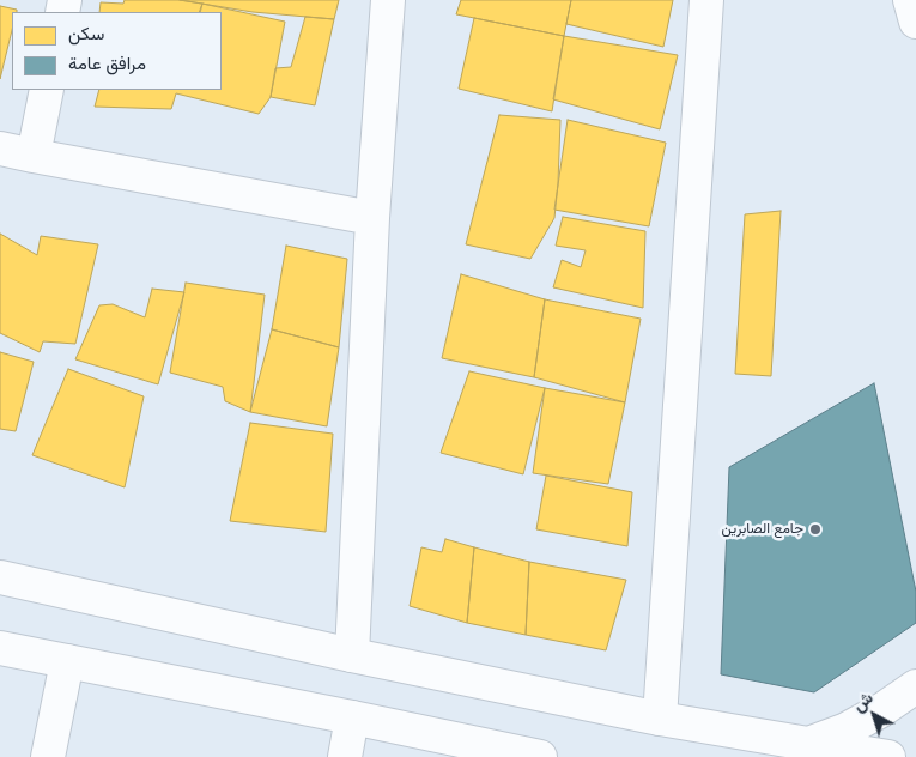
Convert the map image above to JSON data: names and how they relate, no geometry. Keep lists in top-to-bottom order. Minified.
{"places":["جامع الصابرين"],"legend":["سكن","مرافق عامة"],"north":"top left"}
